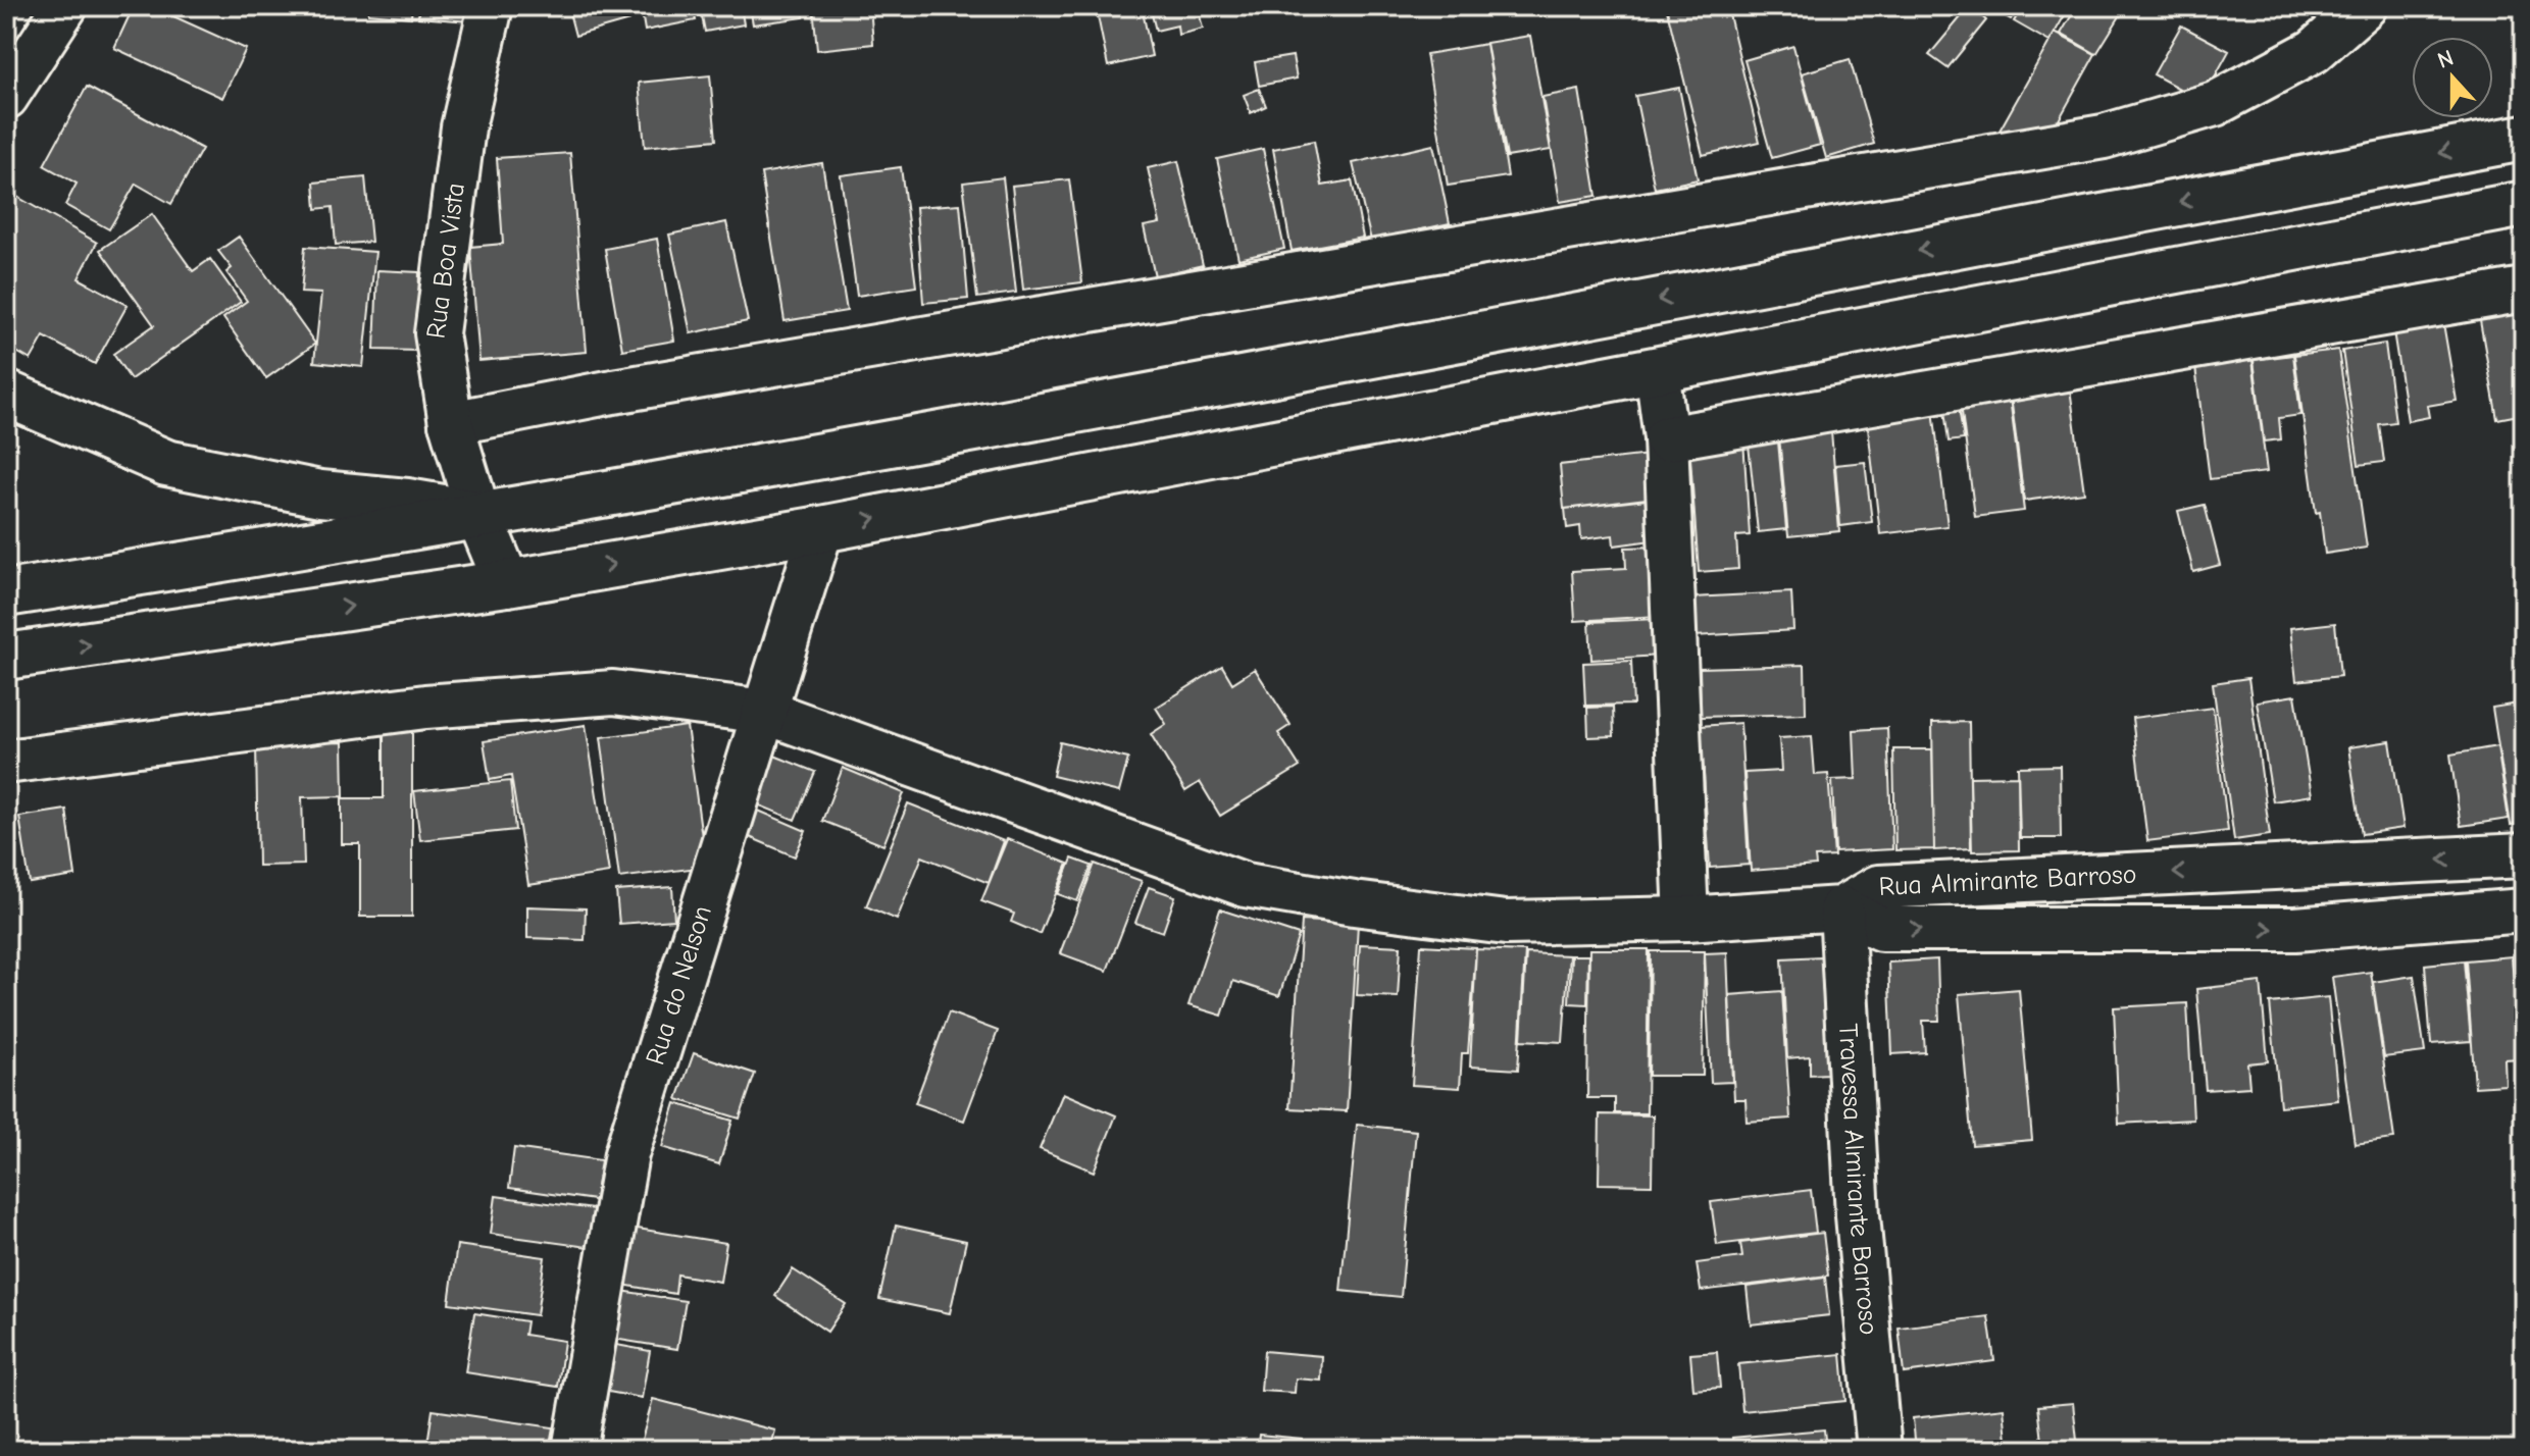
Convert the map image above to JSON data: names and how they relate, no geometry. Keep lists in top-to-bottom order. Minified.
{"streets":{"street":["Rua Boa Vista","Rua Almirante Barroso","Rua do Nelson","Travessa Almirante Barroso"]},"crossings":[["Rua Almirante Barroso","Travessa Almirante Barroso"]],"north":"top"}
